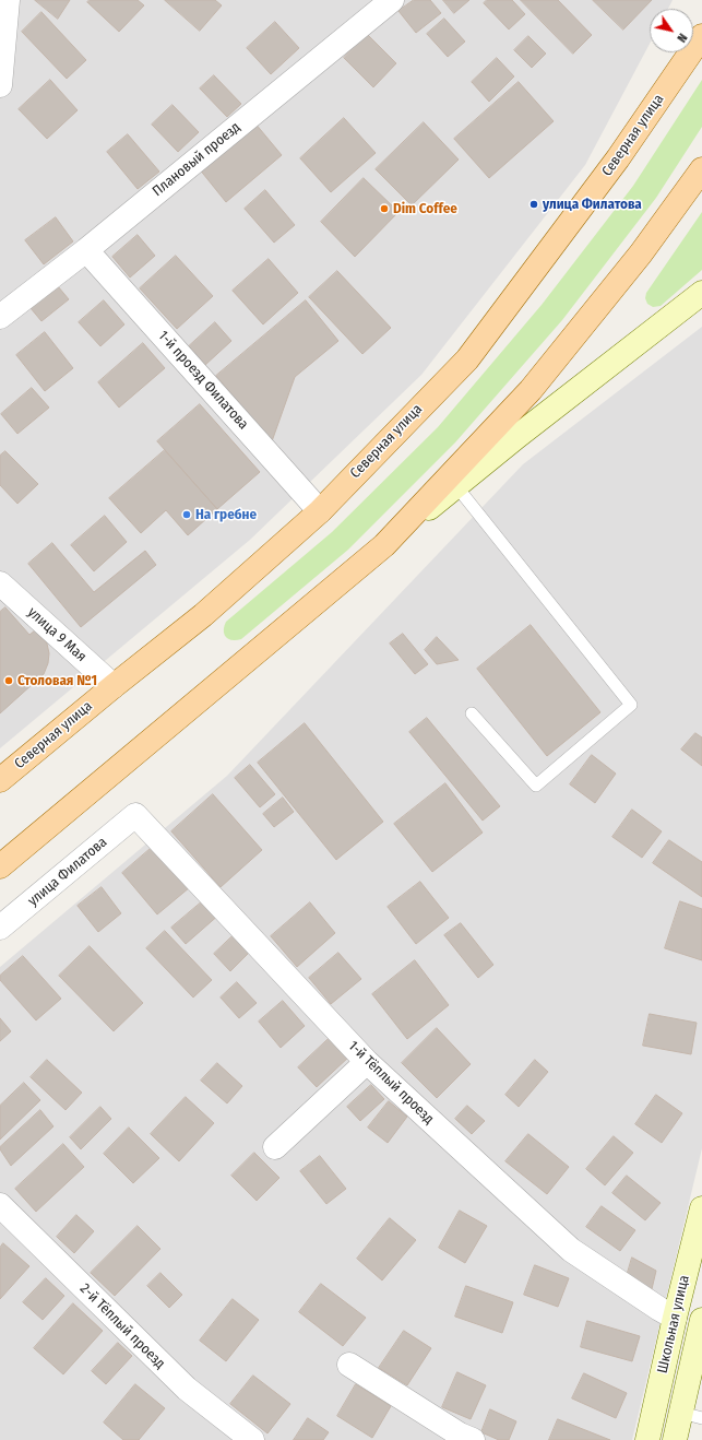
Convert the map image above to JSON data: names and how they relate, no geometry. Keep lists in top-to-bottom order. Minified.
{"streets":{"main road":["Северная улица","Школьная улица"],"street":["Плановый проезд","1-й проезд Филатова","улица 9 Мая","улица Филатова","1-й Тёплый проезд","2-й Тёплый проезд"]},"crossings":[["Северная улица","1-й проезд Филатова"],["Северная улица","улица 9 Мая"],["Плановый проезд","1-й проезд Филатова"],["улица Филатова","1-й Тёплый проезд"],["1-й Тёплый проезд","Школьная улица"]],"places":["улица Филатова","Dim Coffee","На гребне","Столовая №1"],"north":"bottom right"}
